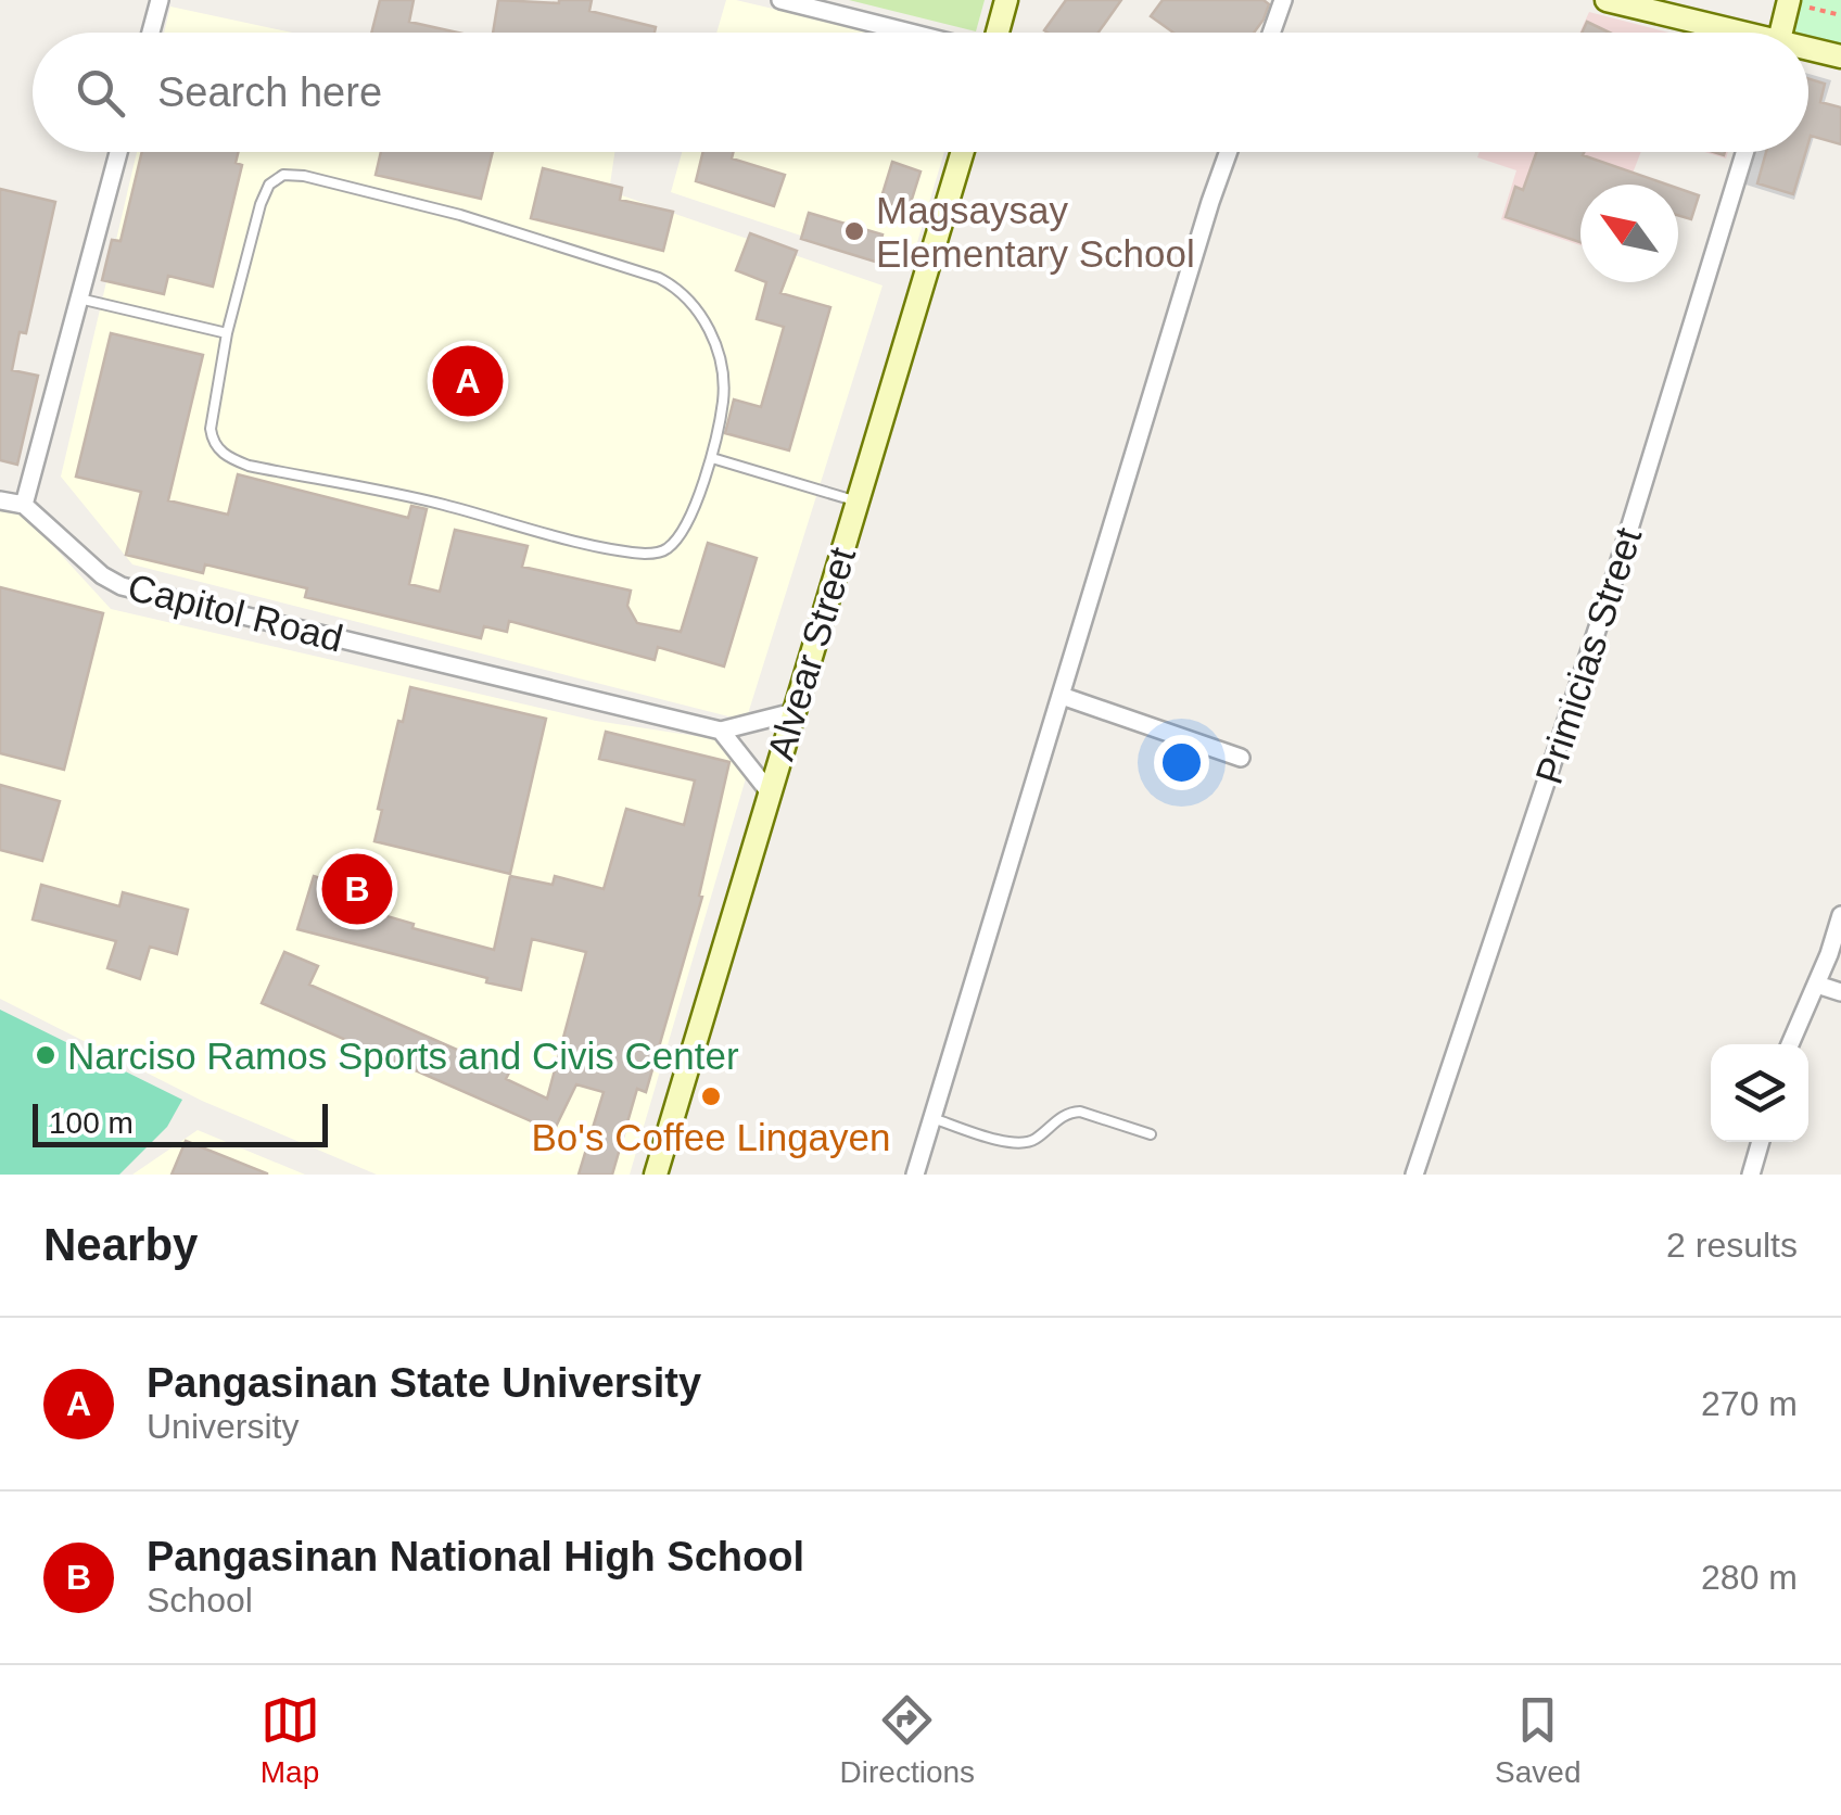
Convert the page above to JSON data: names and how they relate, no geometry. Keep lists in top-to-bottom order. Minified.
{"streets":{"street":["Capitol Road","Alvear Street","Primicias Street"]},"crossings":[["Capitol Road","Alvear Street"]],"places":["Magsaysay Elementary School","Narciso Ramos Sports and Civis Center","Bo's Coffee Lingayen"],"scale_bar":"100 m","north":"top left","page":{"search":"Search here","pins":["A","B"],"scale":"100 m","heading":["Nearby","2 results"],"list":[{"mark":"A","name":"Pangasinan State University","note":"University","value":"270 m"},{"mark":"B","name":"Pangasinan National High School","note":"School","value":"280 m"}],"nav":["Map","Directions","Saved"]}}
